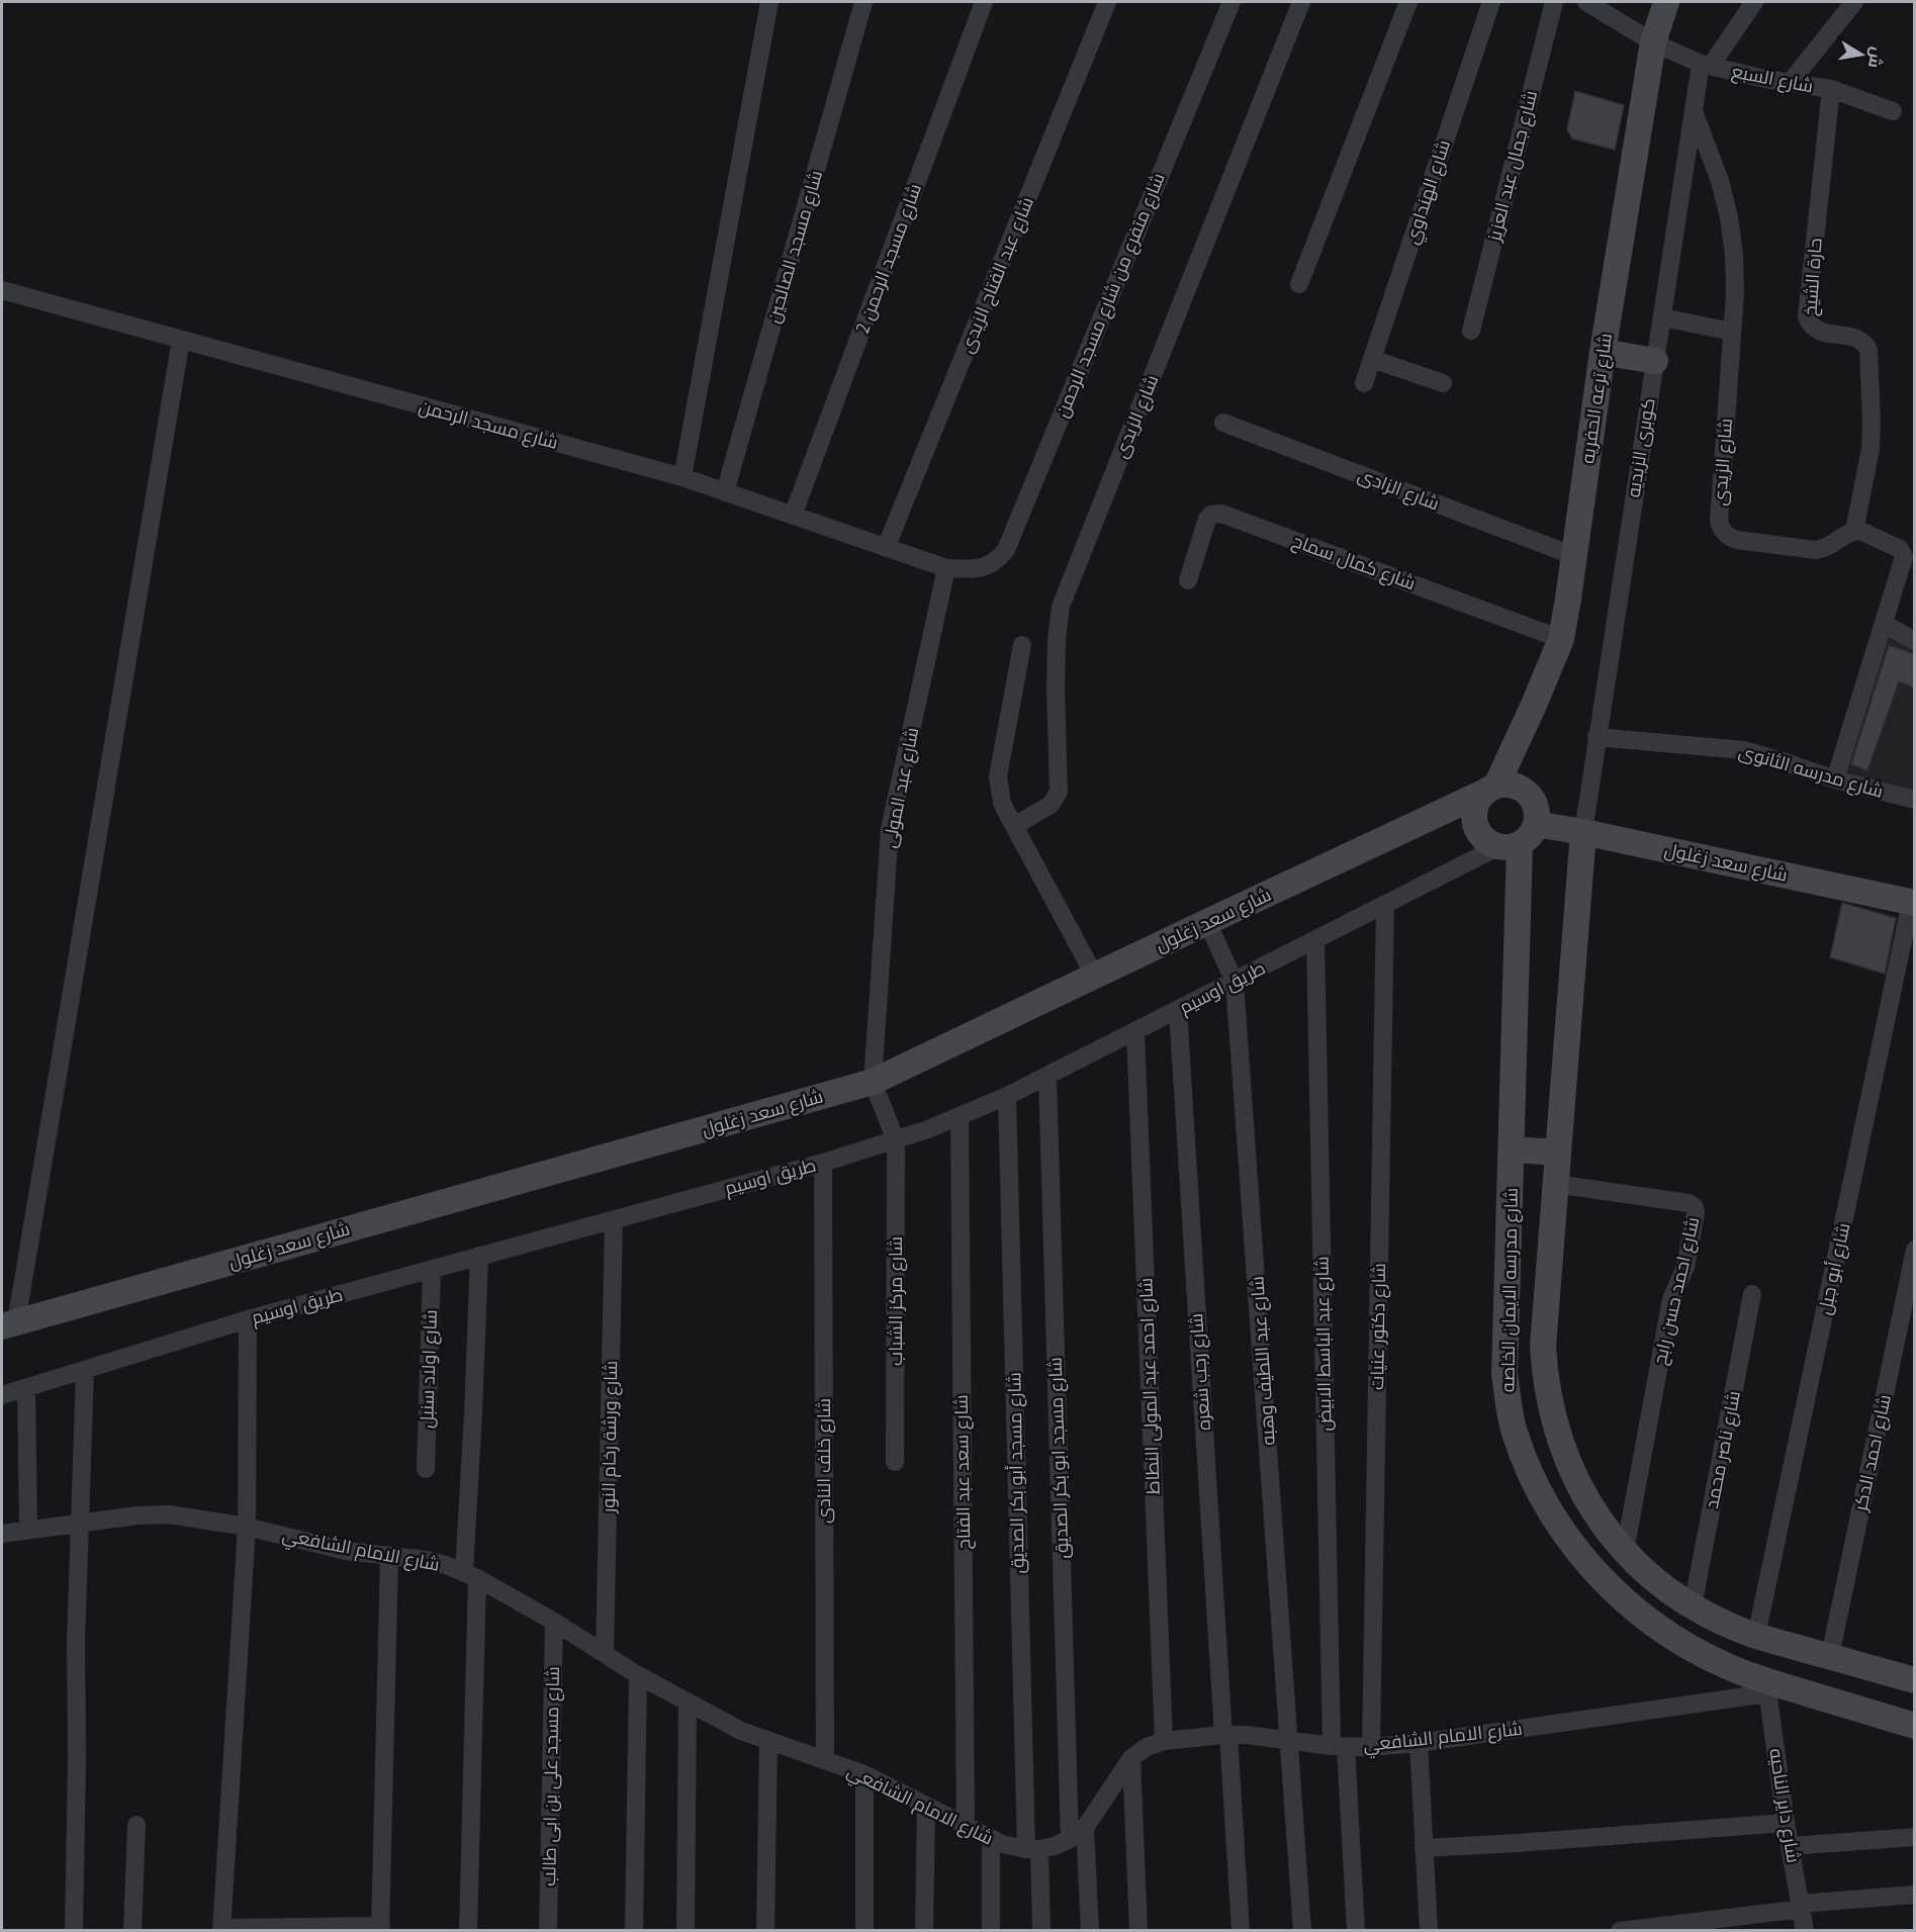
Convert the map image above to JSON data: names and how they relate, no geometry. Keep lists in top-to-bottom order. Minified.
{"streets":{"street":["شارع السبع","شارع جمال عبد العزيز","شارع الهنداوي","شارع مسجد الصالحين","شارع مسجد الرحمن 2","شارع عبد الفتاح الزيدى","حارة الشيخ","شارع متفرع من شارع مسجد الرحمن","شارع ترعه الحفريه","شارع الزيدى","شارع مسجد الرحمن","كوبرى الزيديه","شارع الزادى","شارع كمال سماح","شارع مدرسه الثانوى","شارع عبد المولى","شارع سعد زغلول","طريق اوسيم","شارع أبو جبل","شارع مدرسه الايمان الخاصه","شارع احمد حسن رابح","شارع مركز الشباب","شارع دكتور عنيات","شارع عبد الباسط الابيض","شارع عبد اللطيف وهبه","شارع اولاد سنبل","شارع رجب شعره","شارع احمد عبد المولى النطاط","شارع ورشة رخام النور","شارع ناصر محمد","شارع احمد الدكر","شارع مسجد ابو بكر الصديق","شارع خلف النادى","شارع سعد عبد الفتاح","شارع مسجد أبو بكر الصديق","شارع الامام الشافعي","شارع مسجد على بن ابى طالب","شارع داير الناحيه"]},"crossings":[["شارع السبع","حارة الشيخ"],["شارع السبع","شارع ترعه الحفريه"],["شارع السبع","كوبرى الزيديه"],["شارع مسجد الصالحين","شارع مسجد الرحمن"],["شارع مسجد الرحمن 2","شارع مسجد الرحمن"],["شارع عبد الفتاح الزيدى","شارع مسجد الرحمن"],["حارة الشيخ","شارع الزيدى"],["شارع متفرع من شارع مسجد الرحمن","شارع مسجد الرحمن"],["شارع ترعه الحفريه","شارع الزادى"],["شارع ترعه الحفريه","شارع كمال سماح"],["شارع ترعه الحفريه","شارع سعد زغلول"],["شارع ترعه الحفريه","طريق اوسيم"],["شارع ترعه الحفريه","شارع مدرسه الايمان الخاصه"],["شارع الزيدى","كوبرى الزيديه"],["شارع مسجد الرحمن","شارع عبد المولى"],["كوبرى الزيديه","شارع مدرسه الثانوى"],["كوبرى الزيديه","شارع سعد زغلول"],["كوبرى الزيديه","شارع مدرسه الايمان الخاصه"],["شارع عبد المولى","شارع سعد زغلول"],["شارع سعد زغلول","طريق اوسيم"],["شارع سعد زغلول","شارع أبو جبل"],["شارع سعد زغلول","شارع مدرسه الايمان الخاصه"],["طريق اوسيم","شارع مدرسه الايمان الخاصه"],["طريق اوسيم","شارع مركز الشباب"],["طريق اوسيم","شارع دكتور عنيات"],["طريق اوسيم","شارع عبد الباسط الابيض"],["طريق اوسيم","شارع عبد اللطيف وهبه"],["طريق اوسيم","شارع اولاد سنبل"],["طريق اوسيم","شارع رجب شعره"],["طريق اوسيم","شارع احمد عبد المولى النطاط"],["طريق اوسيم","شارع ورشة رخام النور"],["طريق اوسيم","شارع مسجد ابو بكر الصديق"],["طريق اوسيم","شارع خلف النادى"],["طريق اوسيم","شارع سعد عبد الفتاح"],["طريق اوسيم","شارع مسجد أبو بكر الصديق"],["شارع أبو جبل","شارع مدرسه الايمان الخاصه"],["شارع مدرسه الايمان الخاصه","شارع احمد حسن رابح"],["شارع مدرسه الايمان الخاصه","شارع ناصر محمد"],["شارع مدرسه الايمان الخاصه","شارع احمد الدكر"],["شارع مدرسه الايمان الخاصه","شارع الامام الشافعي"],["شارع مدرسه الايمان الخاصه","شارع داير الناحيه"],["شارع دكتور عنيات","شارع الامام الشافعي"],["شارع عبد الباسط الابيض","شارع الامام الشافعي"],["شارع عبد اللطيف وهبه","شارع الامام الشافعي"],["شارع رجب شعره","شارع الامام الشافعي"],["شارع احمد عبد المولى النطاط","شارع الامام الشافعي"],["شارع ورشة رخام النور","شارع الامام الشافعي"],["شارع مسجد ابو بكر الصديق","شارع الامام الشافعي"],["شارع خلف النادى","شارع الامام الشافعي"],["شارع سعد عبد الفتاح","شارع الامام الشافعي"],["شارع مسجد أبو بكر الصديق","شارع الامام الشافعي"],["شارع الامام الشافعي","شارع مسجد على بن ابى طالب"],["شارع الامام الشافعي","شارع داير الناحيه"]],"north":"right"}
